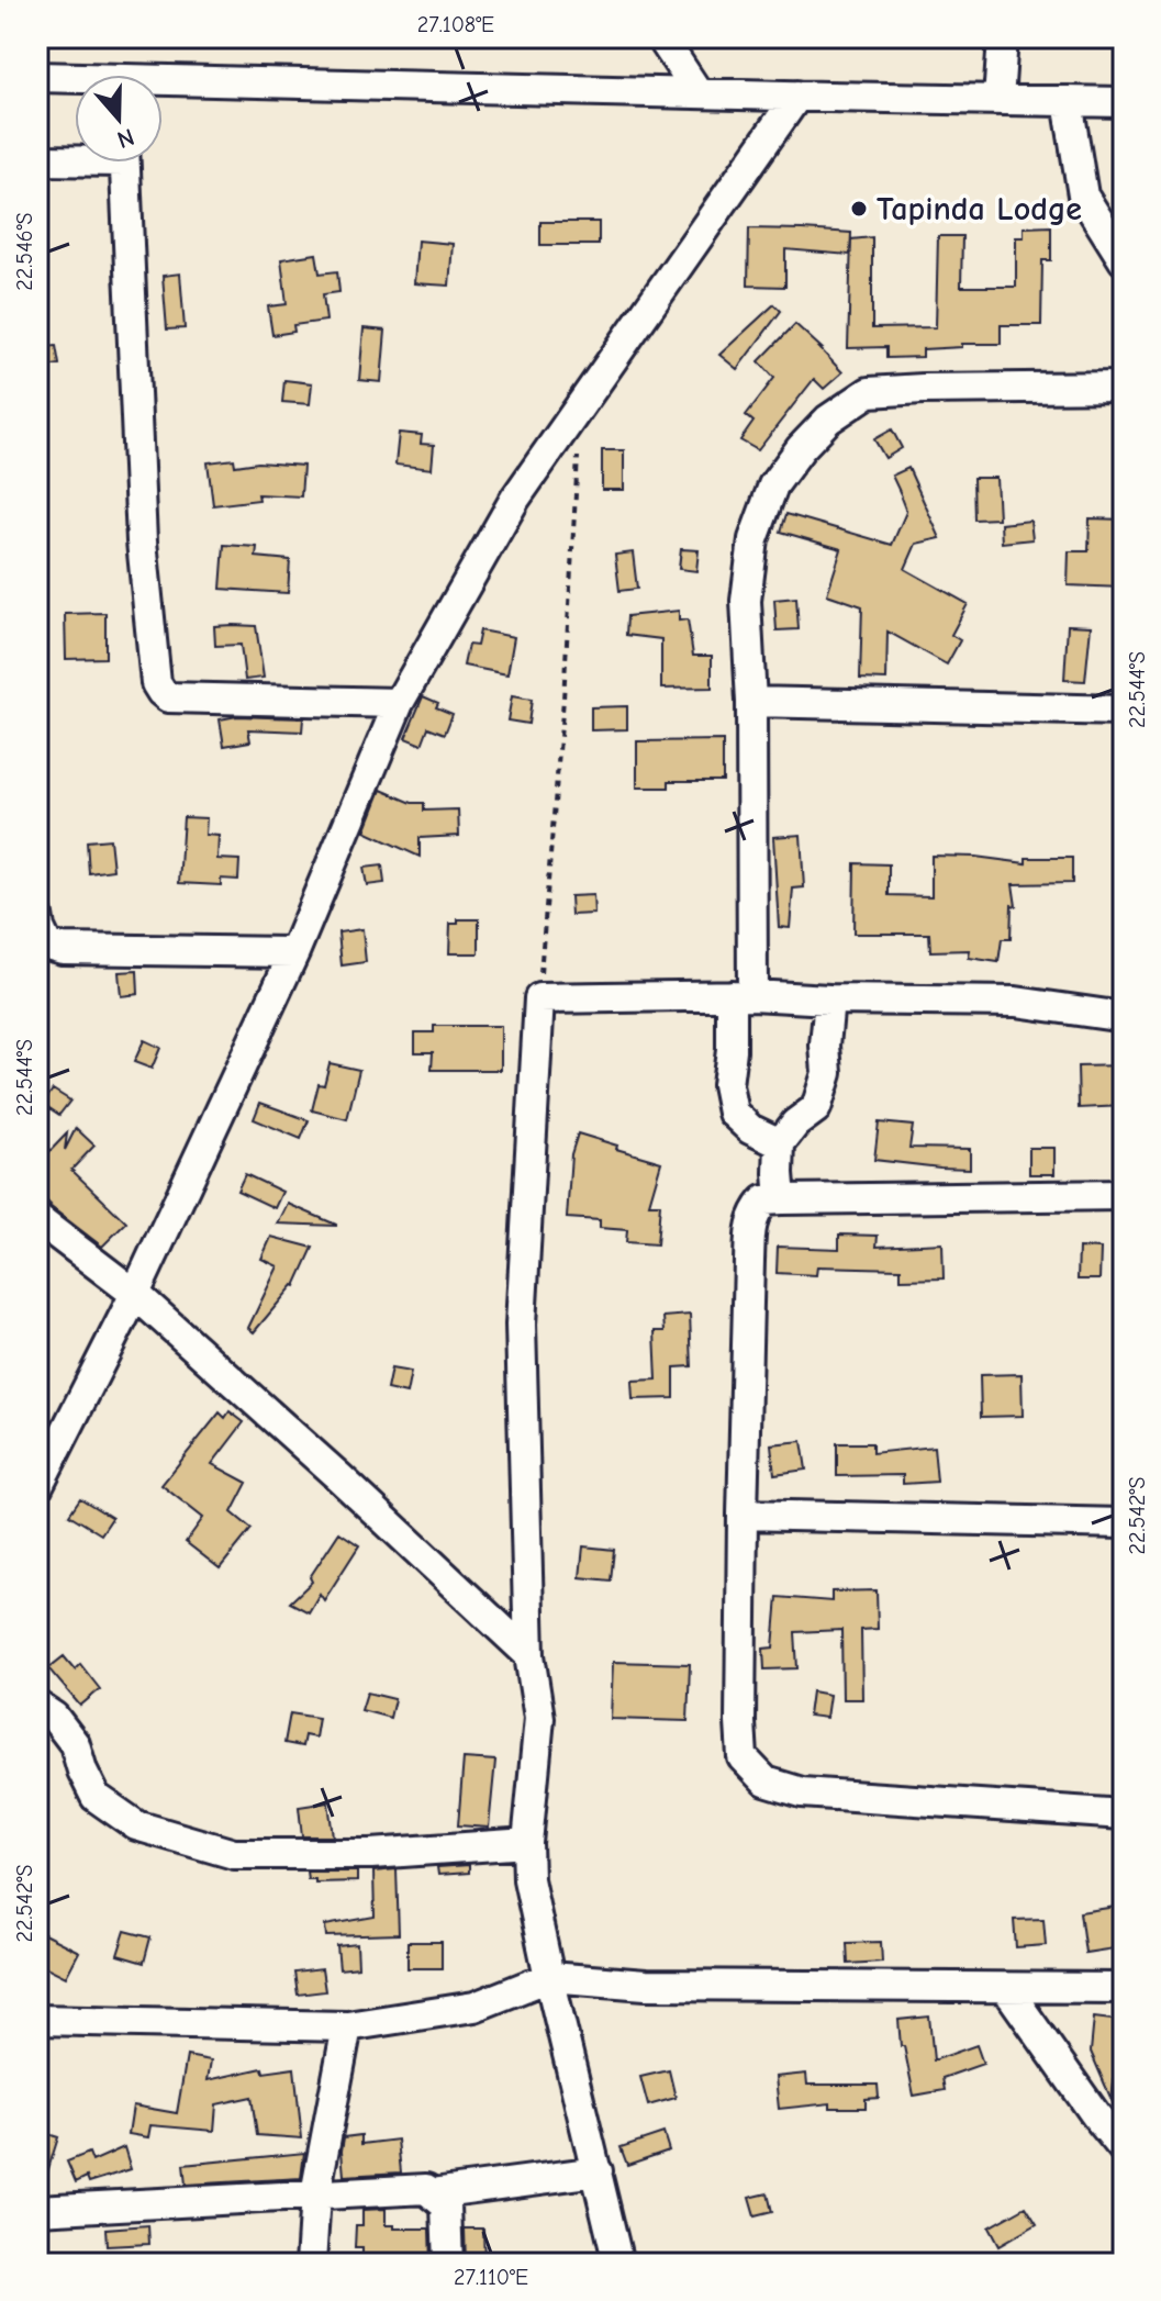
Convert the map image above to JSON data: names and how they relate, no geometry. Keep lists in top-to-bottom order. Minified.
{"places":["Tapinda Lodge"],"north":"bottom","coordinates":["27.108°E","22.546°S","22.544°S","22.542°S","27.110°E"]}
